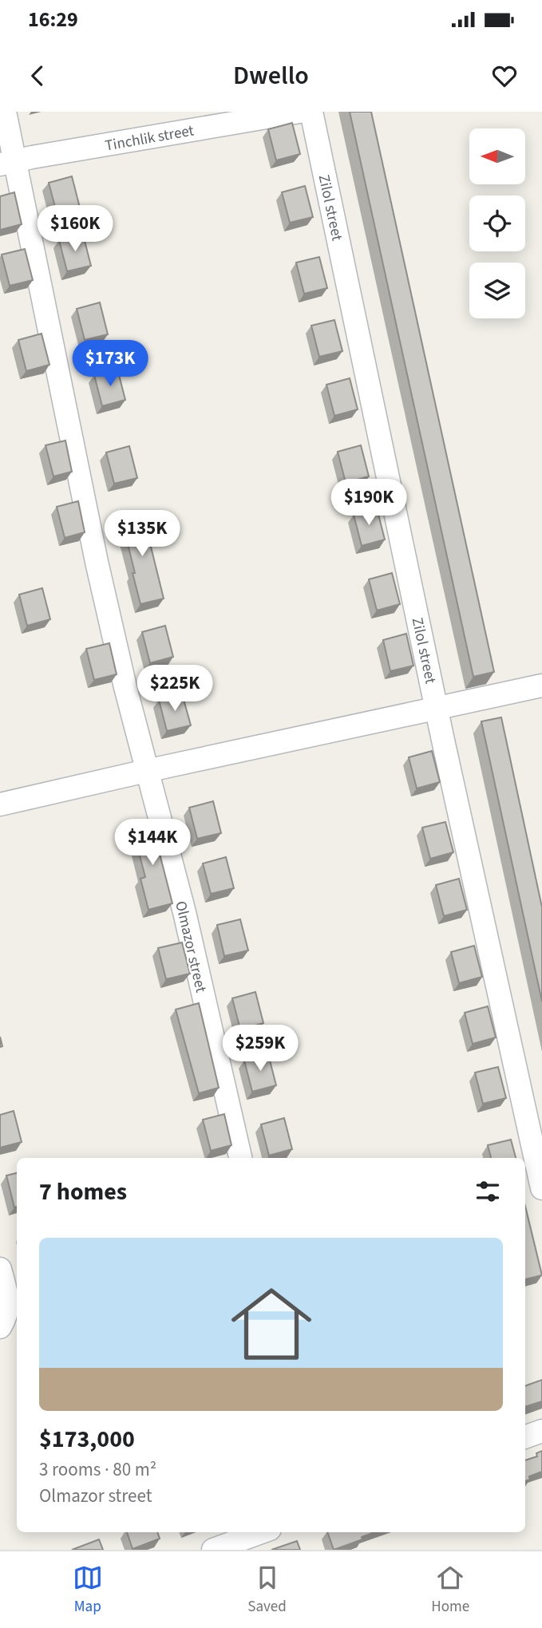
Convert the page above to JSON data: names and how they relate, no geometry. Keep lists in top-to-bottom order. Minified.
{"streets":{"street":["Tinchlik street","Zilol street","Olmazor street"]},"crossings":[["Tinchlik street","Olmazor street"]],"north":"left","page":{"status":"16:29","header":"Dwello","price":["$160K","$173K","$190K","$135K","$225K","$144K","$259K"],"heading":"7 homes","list":[{"name":"$173,000","note":"3 rooms · 80 m² · Olmazor street"}],"tabs":["Map","Saved","Home"]}}
